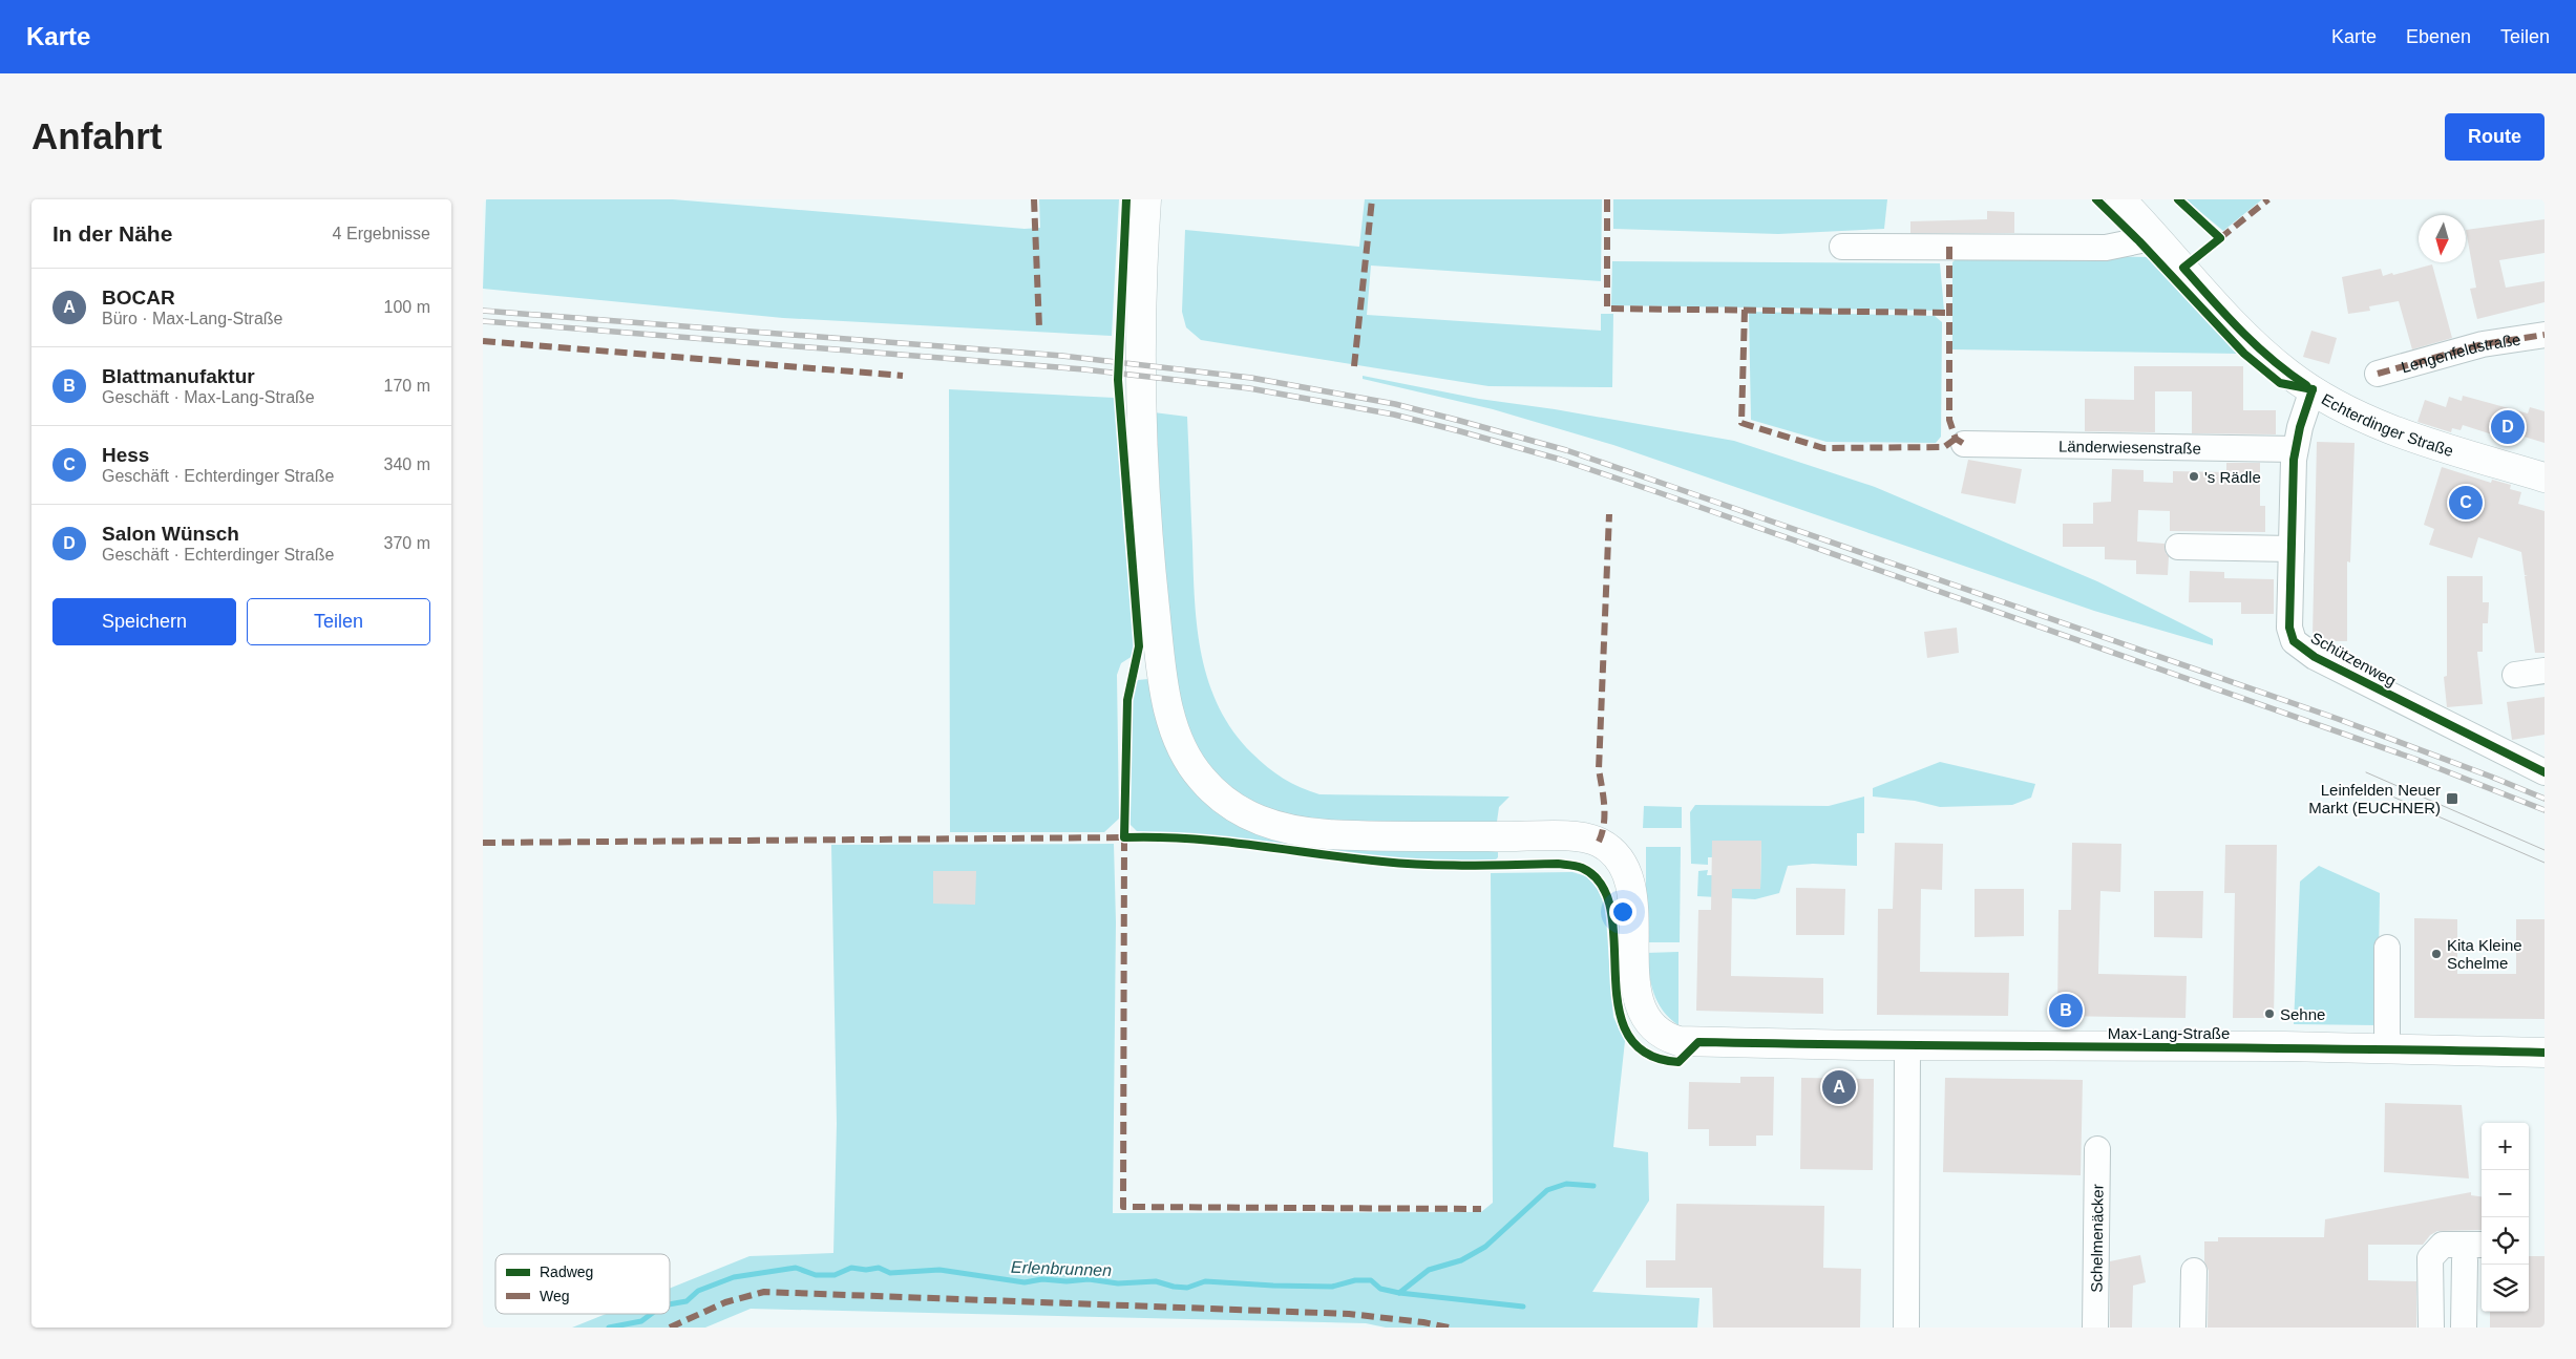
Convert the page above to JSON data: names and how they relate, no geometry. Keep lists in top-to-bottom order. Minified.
{"streets":{"main road":["Echterdinger Straße","Max-Lang-Straße"],"street":["Lengenfeldstraße","Länderwiesenstraße","Schützenweg","Schelmenäcker"]},"crossings":[["Echterdinger Straße","Schützenweg"],["Länderwiesenstraße","Schützenweg"]],"water":["Erlenbrunnen"],"places":{"other":["'s Rädle","Kita Kleine Schelme","Sehne"],"transit":["Leinfelden Neuer Markt (EUCHNER)"]},"legend":["Radweg","Weg"],"north":"bottom","page":{"header":"Karte","nav":["Karte","Ebenen","Teilen"],"buttons":["Route",["Speichern","Teilen"]],"title":"Anfahrt","heading":["In der Nähe","4 Ergebnisse"],"list":[{"mark":"A","name":"BOCAR","note":"Büro · Max-Lang-Straße","value":"100 m"},{"mark":"B","name":"Blattmanufaktur","note":"Geschäft · Max-Lang-Straße","value":"170 m"},{"mark":"C","name":"Hess","note":"Geschäft · Echterdinger Straße","value":"340 m"},{"mark":"D","name":"Salon Wünsch","note":"Geschäft · Echterdinger Straße","value":"370 m"}],"pins":["D","C","B","A"],"map_buttons":["+","−"]}}
